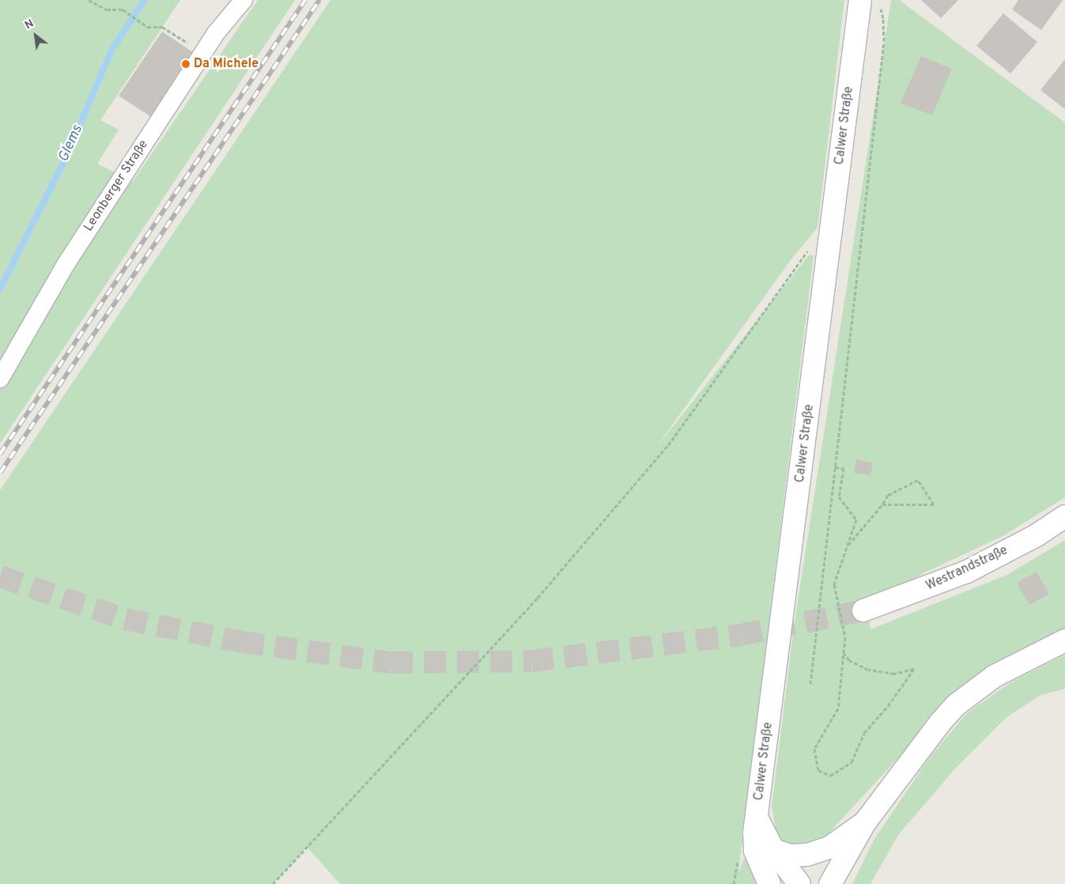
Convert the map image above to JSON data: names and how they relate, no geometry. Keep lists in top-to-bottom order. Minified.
{"streets":{"street":["Calwer Straße","Leonberger Straße","Westrandstraße"]},"water":["Glems"],"places":["Da Michele"],"north":"top left"}
